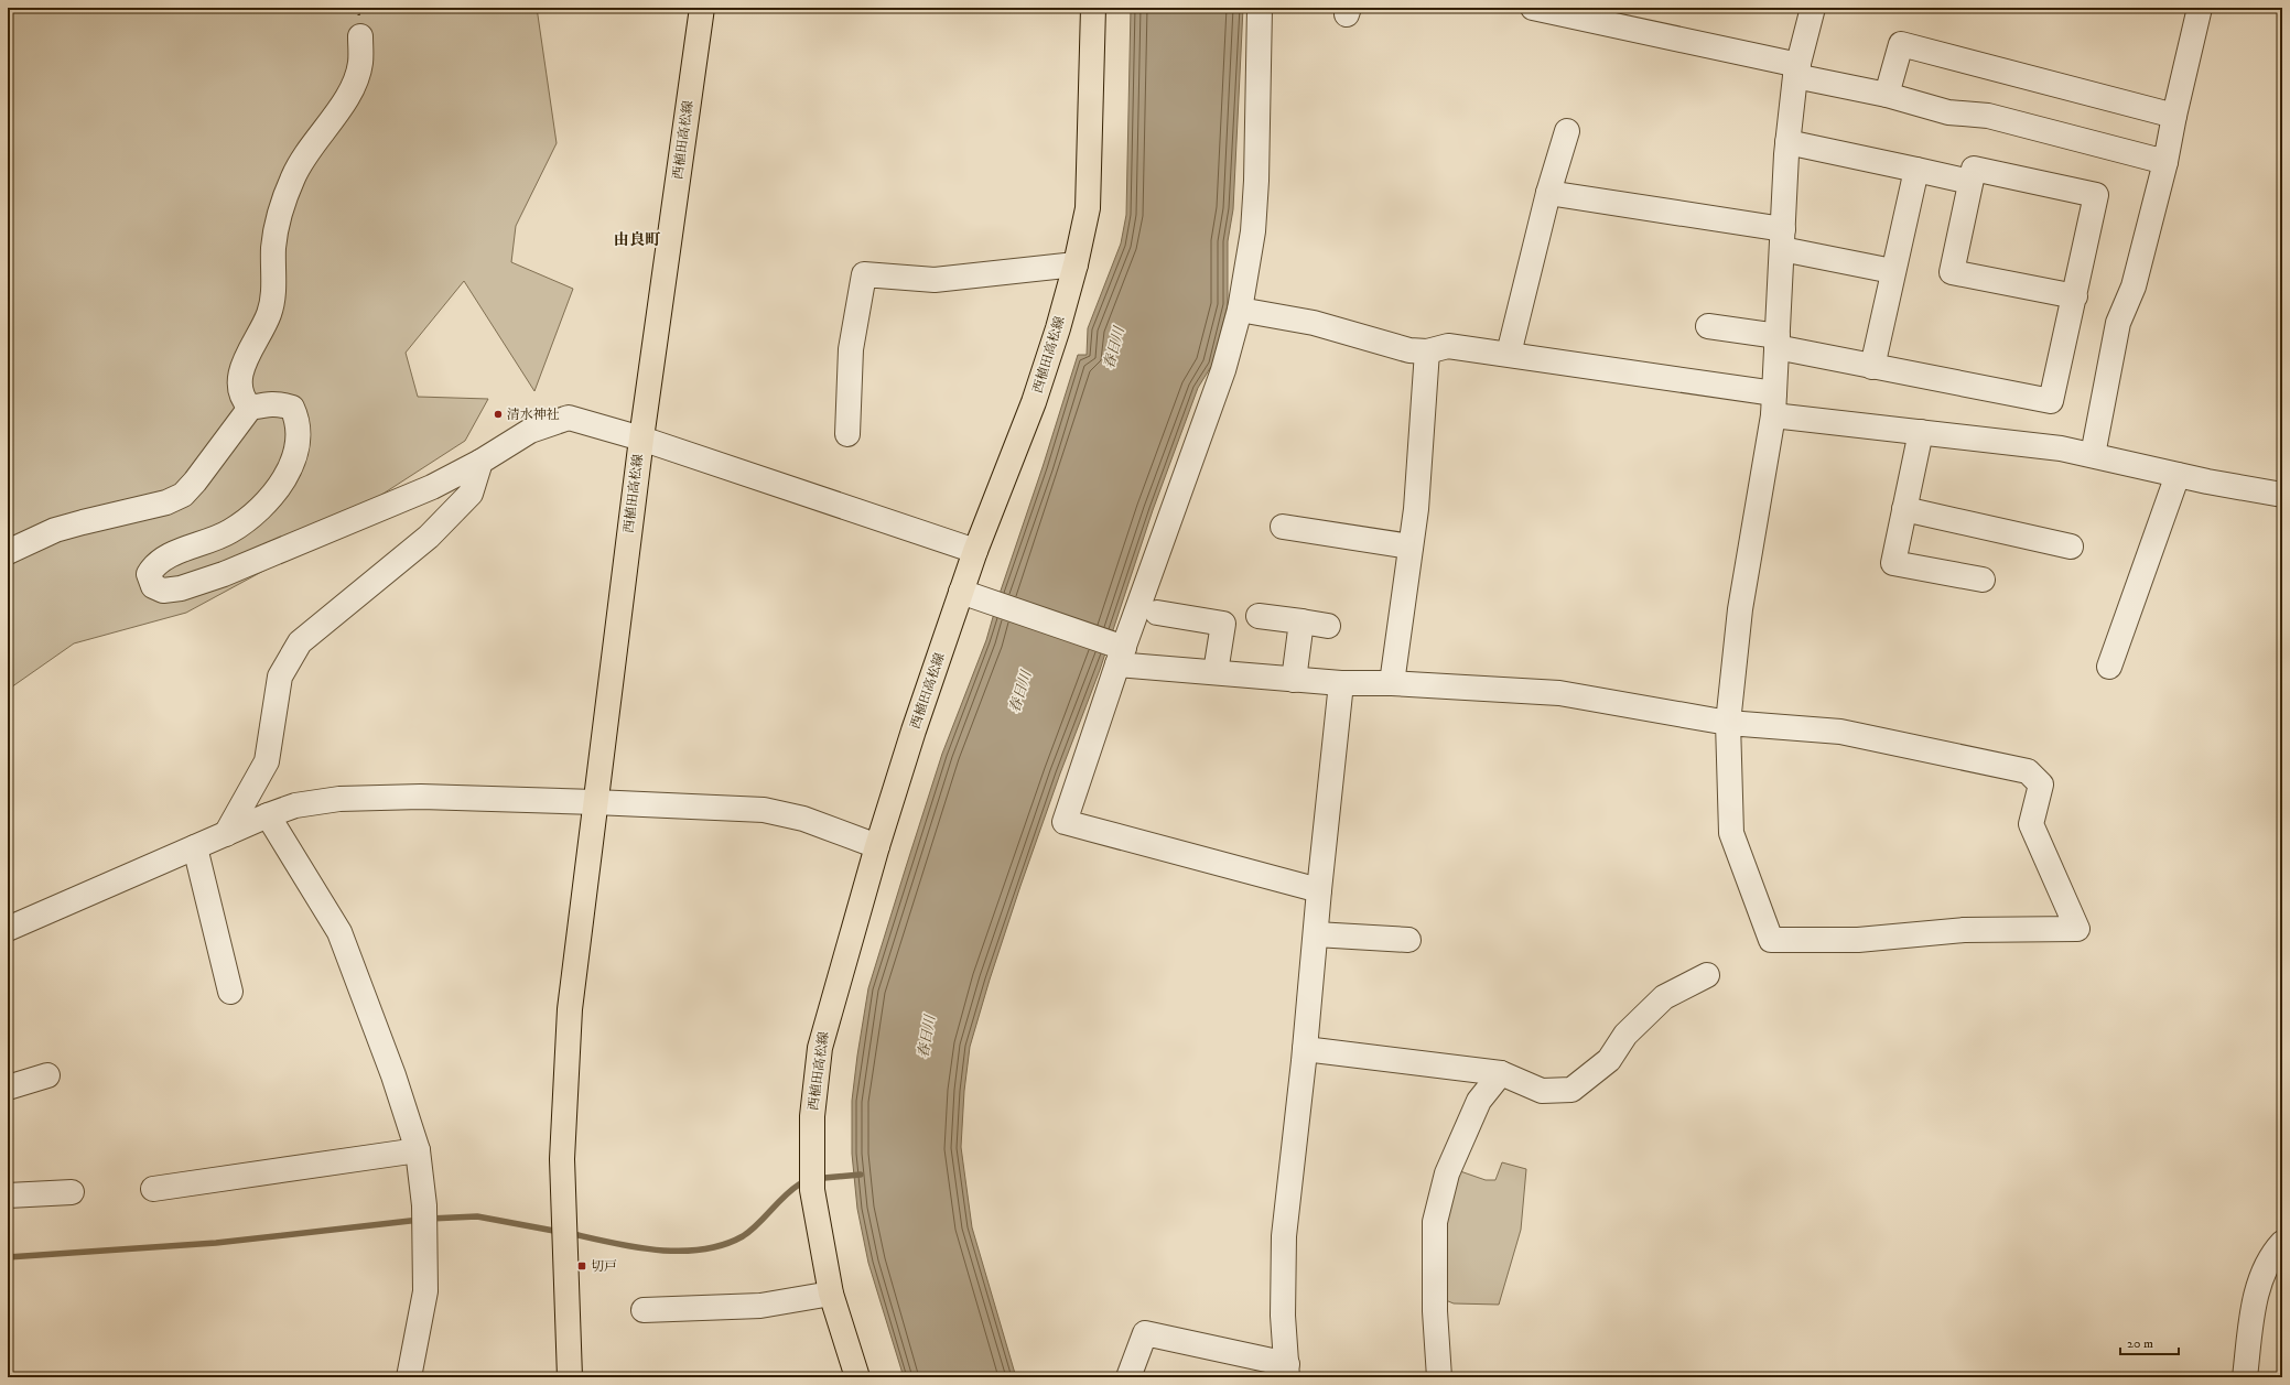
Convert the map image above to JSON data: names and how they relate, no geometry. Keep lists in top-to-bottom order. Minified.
{"streets":{"main road":["西植田高松線"]},"districts":["由良町"],"water":["春日川"],"places":{"other":["清水神社"],"transit":["切戸"]},"scale_bar":"20 m"}
